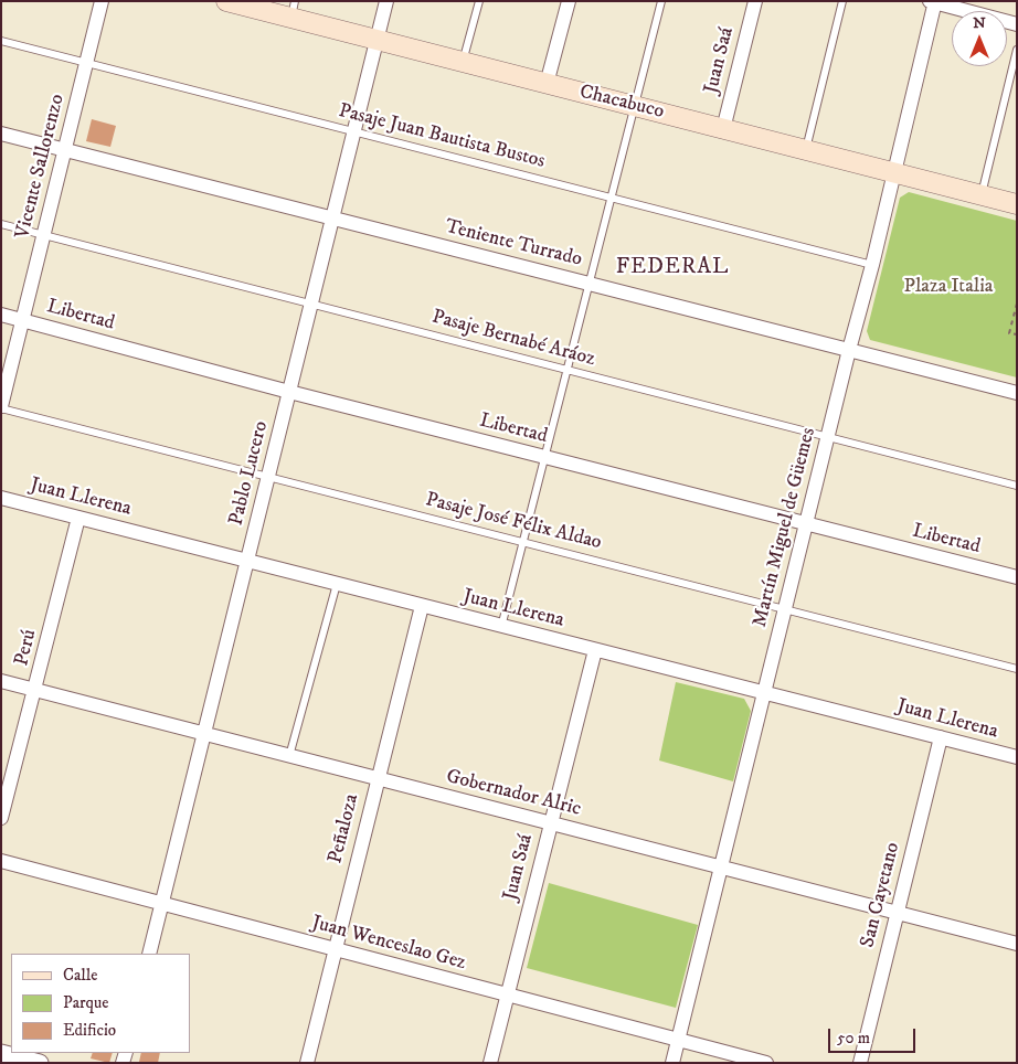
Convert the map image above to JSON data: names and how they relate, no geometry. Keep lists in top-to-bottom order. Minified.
{"streets":{"main road":["Chacabuco"],"street":["Juan Saá","Vicente Sallorenzo","Teniente Turrado","Libertad","Pablo Lucero","Juan Llerena","Martín Miguel de Güemes","Perú","Gobernador Alric","Peñaloza","San Cayetano","Juan Wenceslao Gez"],"lane":["Pasaje Juan Bautista Bustos","Pasaje Bernabé Aráoz","Pasaje José Félix Aldao"]},"crossings":[["Juan Saá","Chacabuco"],["Juan Saá","Juan Llerena"],["Juan Saá","Gobernador Alric"],["Juan Saá","Juan Wenceslao Gez"],["Chacabuco","Pablo Lucero"],["Chacabuco","Martín Miguel de Güemes"],["Pasaje Juan Bautista Bustos","Vicente Sallorenzo"],["Pasaje Juan Bautista Bustos","Pablo Lucero"],["Pasaje Juan Bautista Bustos","Martín Miguel de Güemes"],["Vicente Sallorenzo","Teniente Turrado"],["Vicente Sallorenzo","Libertad"],["Vicente Sallorenzo","Pasaje Bernabé Aráoz"],["Vicente Sallorenzo","Pasaje José Félix Aldao"],["Teniente Turrado","Pablo Lucero"],["Teniente Turrado","Martín Miguel de Güemes"],["Libertad","Pablo Lucero"],["Libertad","Martín Miguel de Güemes"],["Pasaje Bernabé Aráoz","Pablo Lucero"],["Pasaje Bernabé Aráoz","Martín Miguel de Güemes"],["Pablo Lucero","Juan Llerena"],["Pablo Lucero","Pasaje José Félix Aldao"],["Pablo Lucero","Gobernador Alric"],["Pablo Lucero","Juan Wenceslao Gez"],["Juan Llerena","Martín Miguel de Güemes"],["Juan Llerena","Perú"],["Juan Llerena","Peñaloza"],["Juan Llerena","San Cayetano"],["Pasaje José Félix Aldao","Martín Miguel de Güemes"],["Martín Miguel de Güemes","Gobernador Alric"],["Martín Miguel de Güemes","Juan Wenceslao Gez"],["Perú","Gobernador Alric"],["Gobernador Alric","Peñaloza"],["Gobernador Alric","San Cayetano"],["Peñaloza","Juan Wenceslao Gez"]],"districts":["FEDERAL"],"parks":["Plaza Italia"],"legend":["Calle","Parque","Edificio"],"scale_bar":"50 m","north":"top"}
